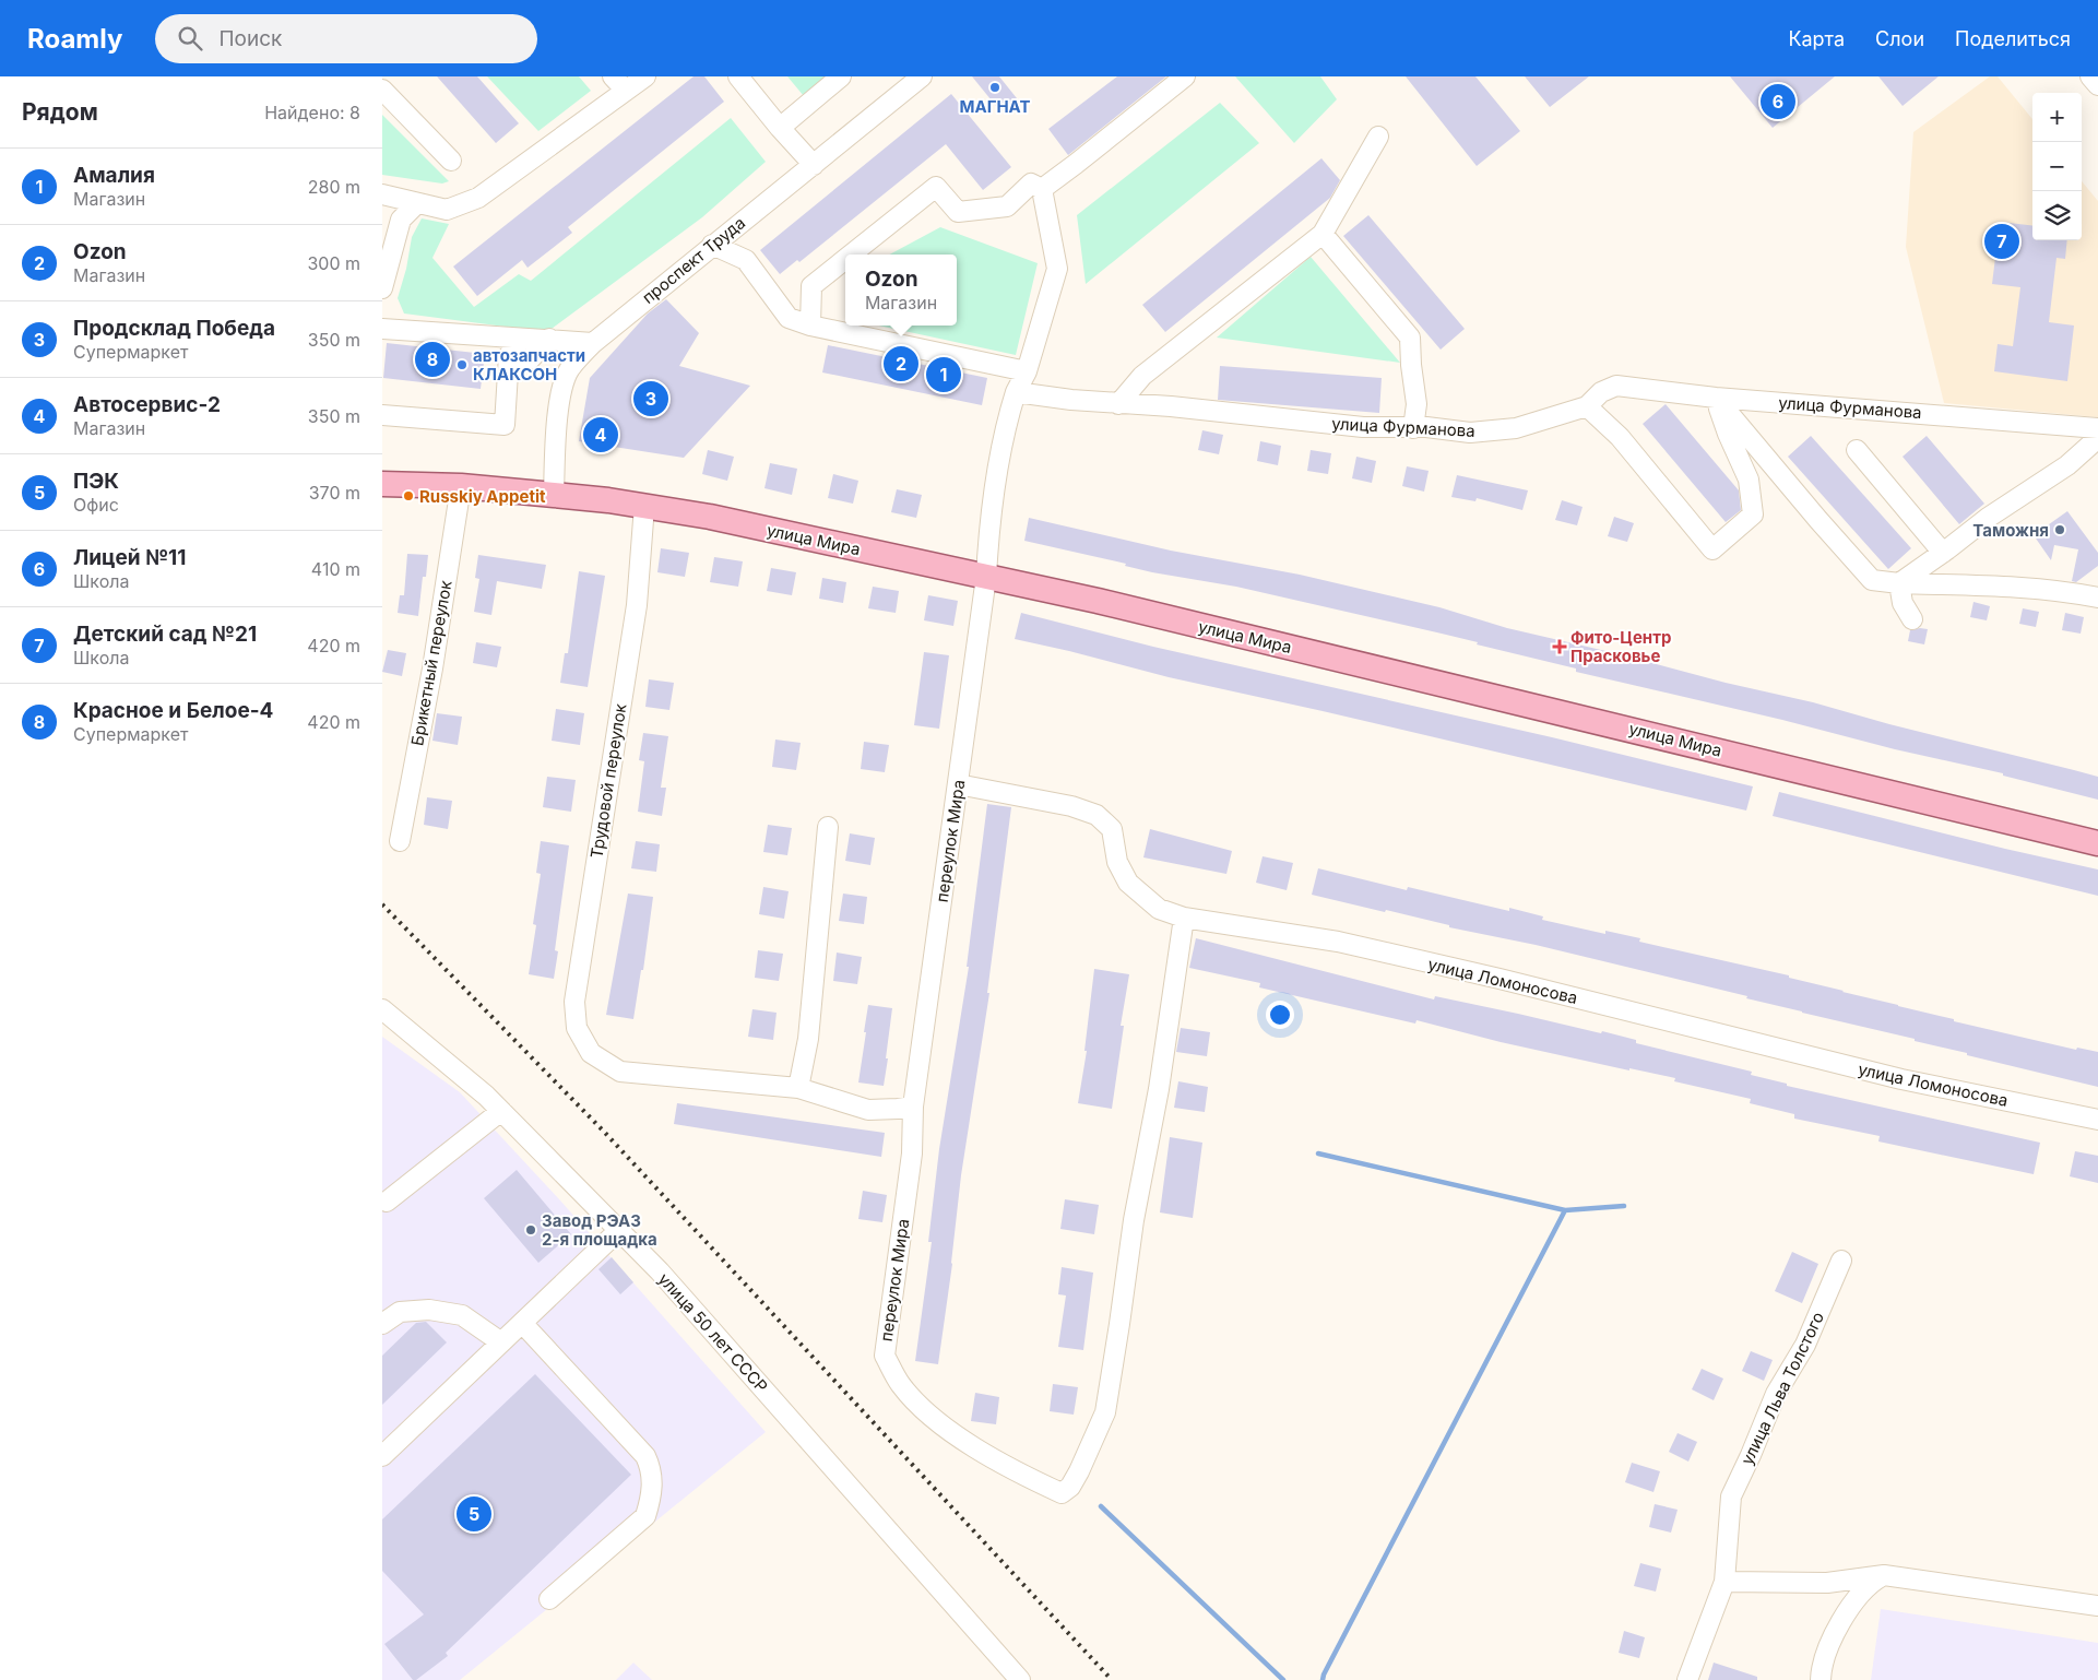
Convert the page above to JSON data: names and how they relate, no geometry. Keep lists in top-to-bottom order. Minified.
{"streets":{"main road":["улица Мира"],"street":["проспект Труда","улица Фурманова","Брикетный переулок","Трудовой переулок","переулок Мира","улица Ломоносова","улица 50 лет СССР","улица Льва Толстого"]},"crossings":[["проспект Труда","улица Мира"],["улица Мира","Брикетный переулок"],["улица Мира","Трудовой переулок"],["улица Мира","переулок Мира"],["переулок Мира","улица Ломоносова"]],"places":{"other":["МАГНАТ","автозапчасти КЛАКСОН","Russkiy Appetit","Таможня","Завод РЭАЗ 2-я площадка"],"health":["Фито-Центр Прасковье"]},"page":{"header":"Roamly","search":"Поиск","nav":["Карта","Слои","Поделиться"],"heading":["Рядом","Найдено: 8"],"pins":["6","7","8","2","1","3","4","5"],"map_buttons":["+","−"],"list":[{"mark":"1","name":"Амалия","note":"Магазин","value":"280 m"},{"mark":"2","name":"Ozon","note":"Магазин","value":"300 m"},{"mark":"3","name":"Продсклад Победа","note":"Супермаркет","value":"350 m"},{"mark":"4","name":"Автосервис-2","note":"Магазин","value":"350 m"},{"mark":"5","name":"ПЭК","note":"Офис","value":"370 m"},{"mark":"6","name":"Лицей №11","note":"Школа","value":"410 m"},{"mark":"7","name":"Детский сад №21","note":"Школа","value":"420 m"},{"mark":"8","name":"Красное и Белое-4","note":"Супермаркет","value":"420 m"}],"popup":["Ozon","Магазин"]}}
